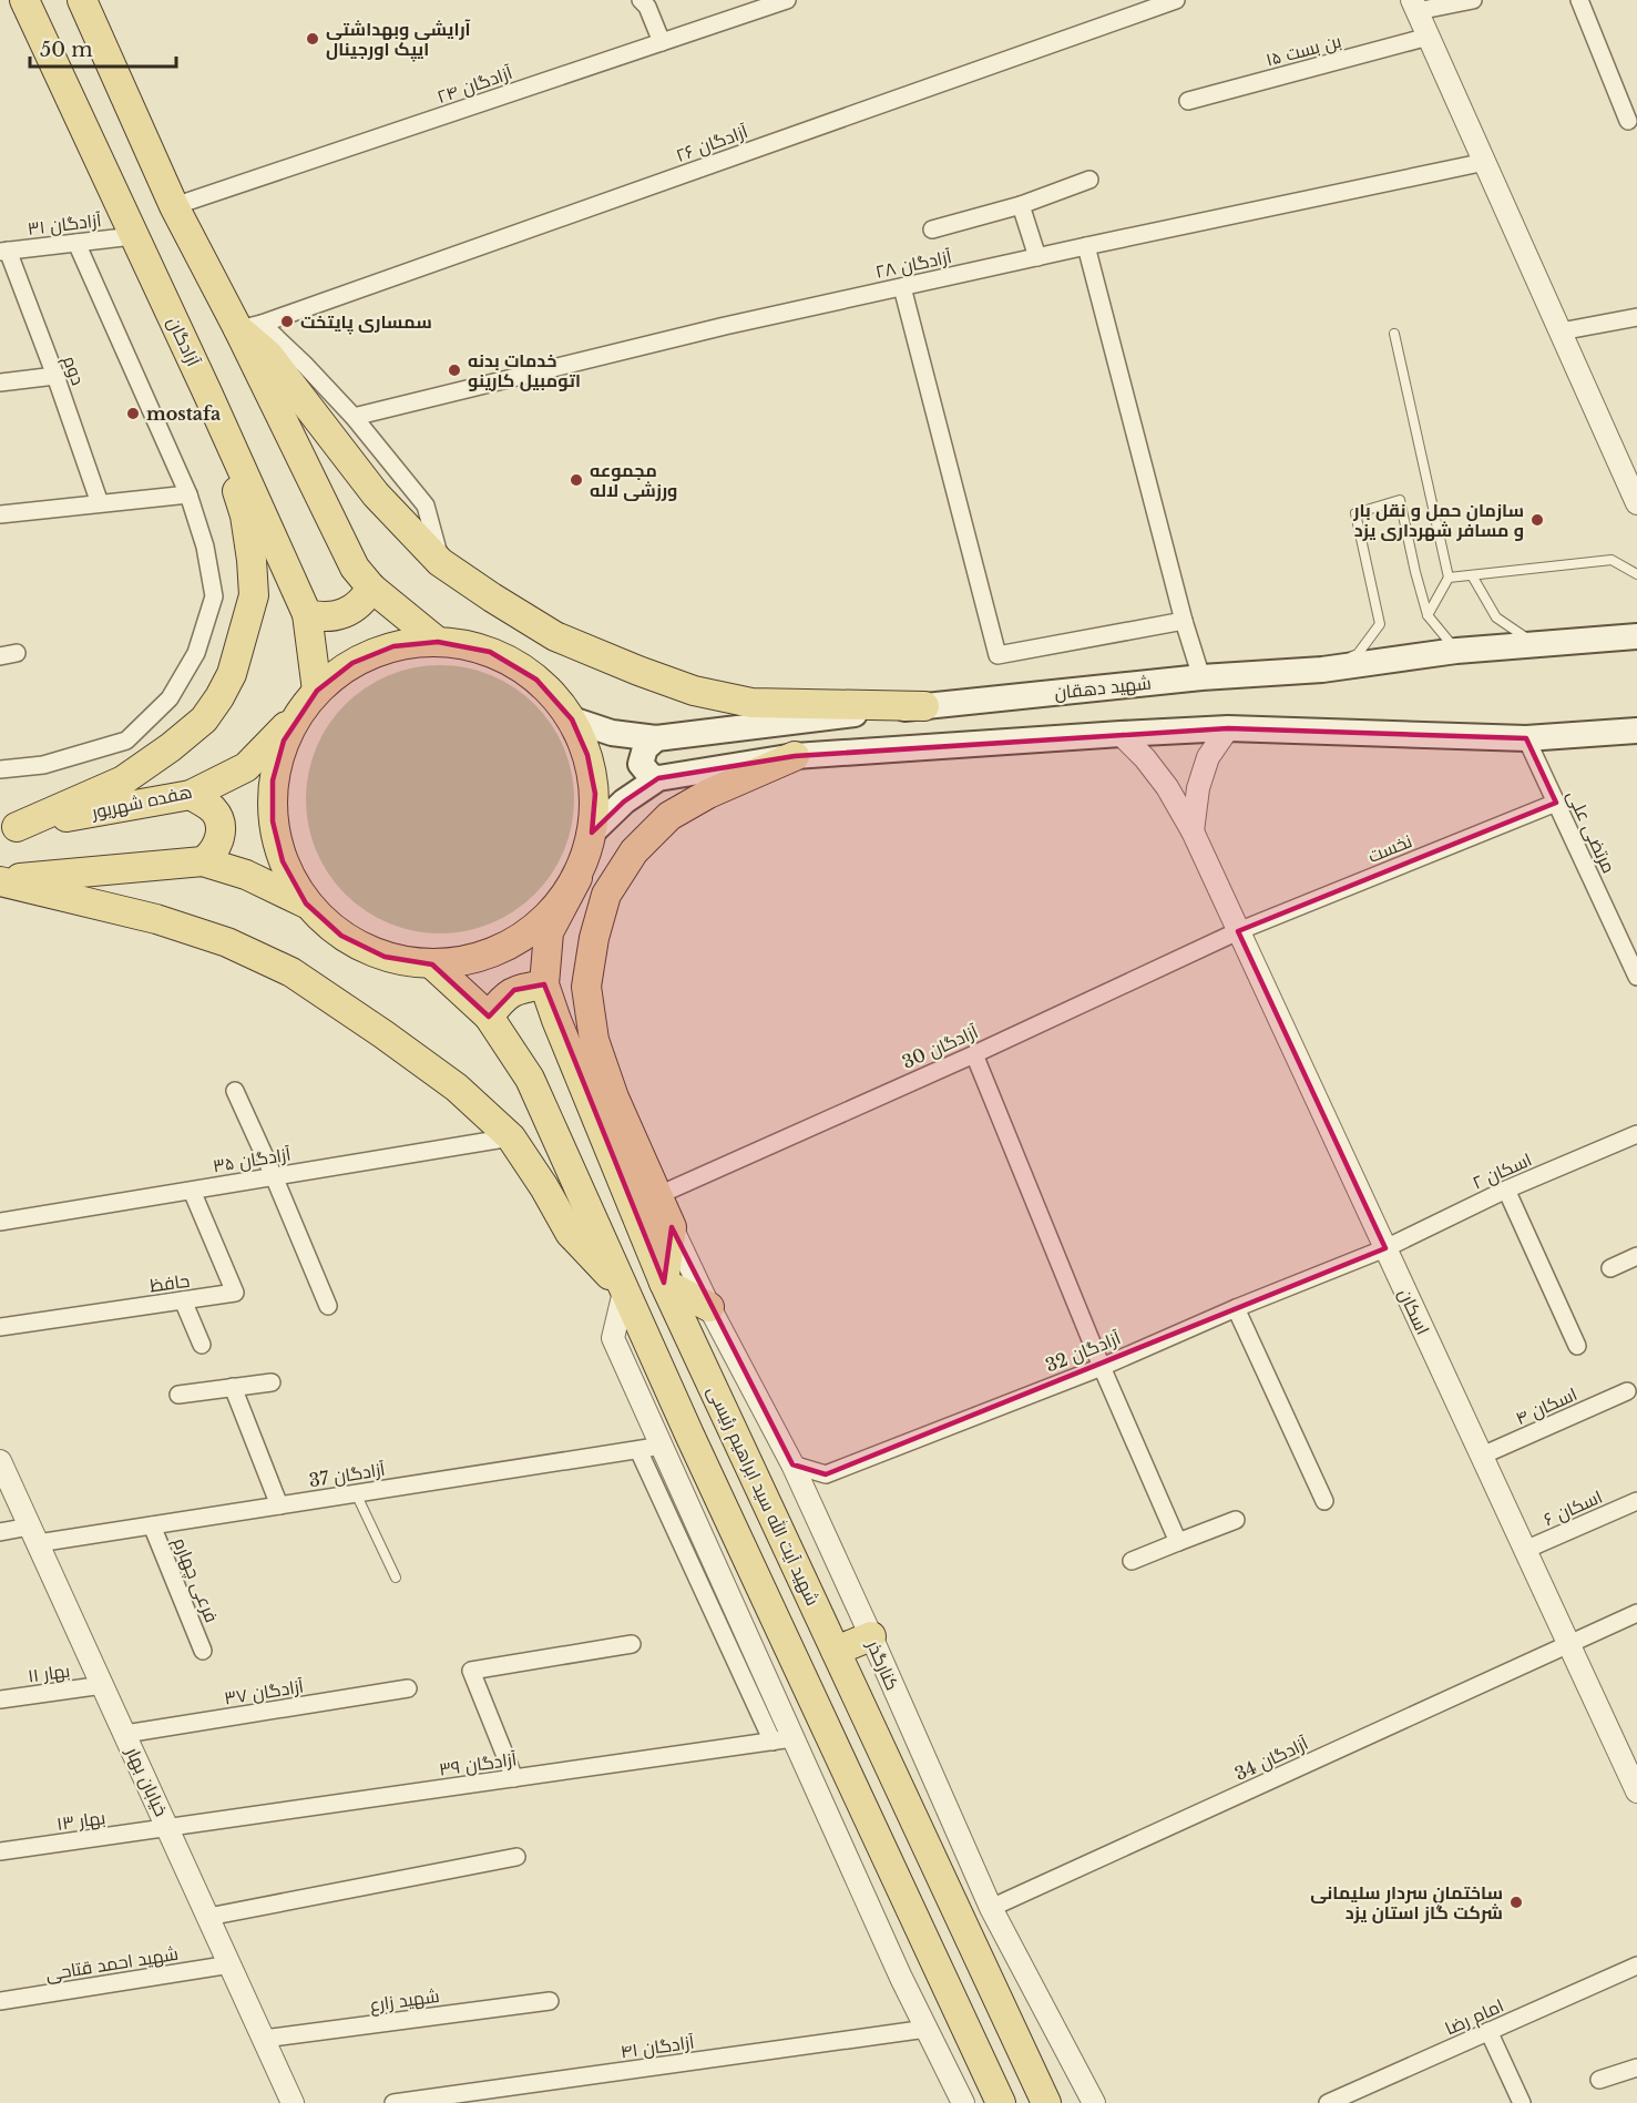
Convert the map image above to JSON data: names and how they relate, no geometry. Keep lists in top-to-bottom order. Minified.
{"streets":{"main road":["آزادگان","شهید دهقان","هفده شهریور","شهید آیت الله سید ابراهیم رئیسی"],"street":["بن بست ۱۵","۲۴ آزادگان","۲۶ آزادگان","۳۱ آزادگان","۲۸ آزادگان","دوم","مرتضی علی","نخست","آزادگان 30","آزادگان ۳۵","اسکان ۲","حافظ","اسکان","آزادگان 32","اسکان ۴","آزادگان 37","اسکان ۶","فرعی چهارم","کنارگذر","بهار ۱۱","آزادگان ۳۷","آزادگان 34","آزادگان ۳۹","خیابان بهار","بهار ۱۳","شهید احمد قتاحی","شهید زارع","امام رضا","آزادگان ۴۱"]},"crossings":[["۳۱ آزادگان","آزادگان"],["۳۱ آزادگان","دوم"],["مرتضی علی","نخست"],["نخست","آزادگان 30"],["نخست","اسکان"],["آزادگان 30","اسکان"],["آزادگان ۳۵","حافظ"],["اسکان ۲","اسکان"],["اسکان ۲","آزادگان 32"],["اسکان","آزادگان 32"],["اسکان","اسکان ۴"],["اسکان","اسکان ۶"],["اسکان","آزادگان 34"],["آزادگان 32","کنارگذر"],["آزادگان 37","فرعی چهارم"],["آزادگان 37","خیابان بهار"],["کنارگذر","آزادگان 34"],["بهار ۱۱","خیابان بهار"],["آزادگان ۳۷","خیابان بهار"],["آزادگان ۳۹","خیابان بهار"],["آزادگان ۳۹","بهار ۱۳"],["خیابان بهار","بهار ۱۳"],["خیابان بهار","شهید احمد قتاحی"],["خیابان بهار","شهید زارع"]],"places":["آرایشی وبهداشتی ایپک اورجینال","سمساری پایتخت","خدمات بدنه اتومبیل کارینو","mostafa","مجموعه ورزشی لاله","سازمان حمل و نقل بار و مسافر شهرداری یزد","ساختمان سردار سلیمانی شرکت گاز استان یزد"],"scale_bar":"50 m"}
